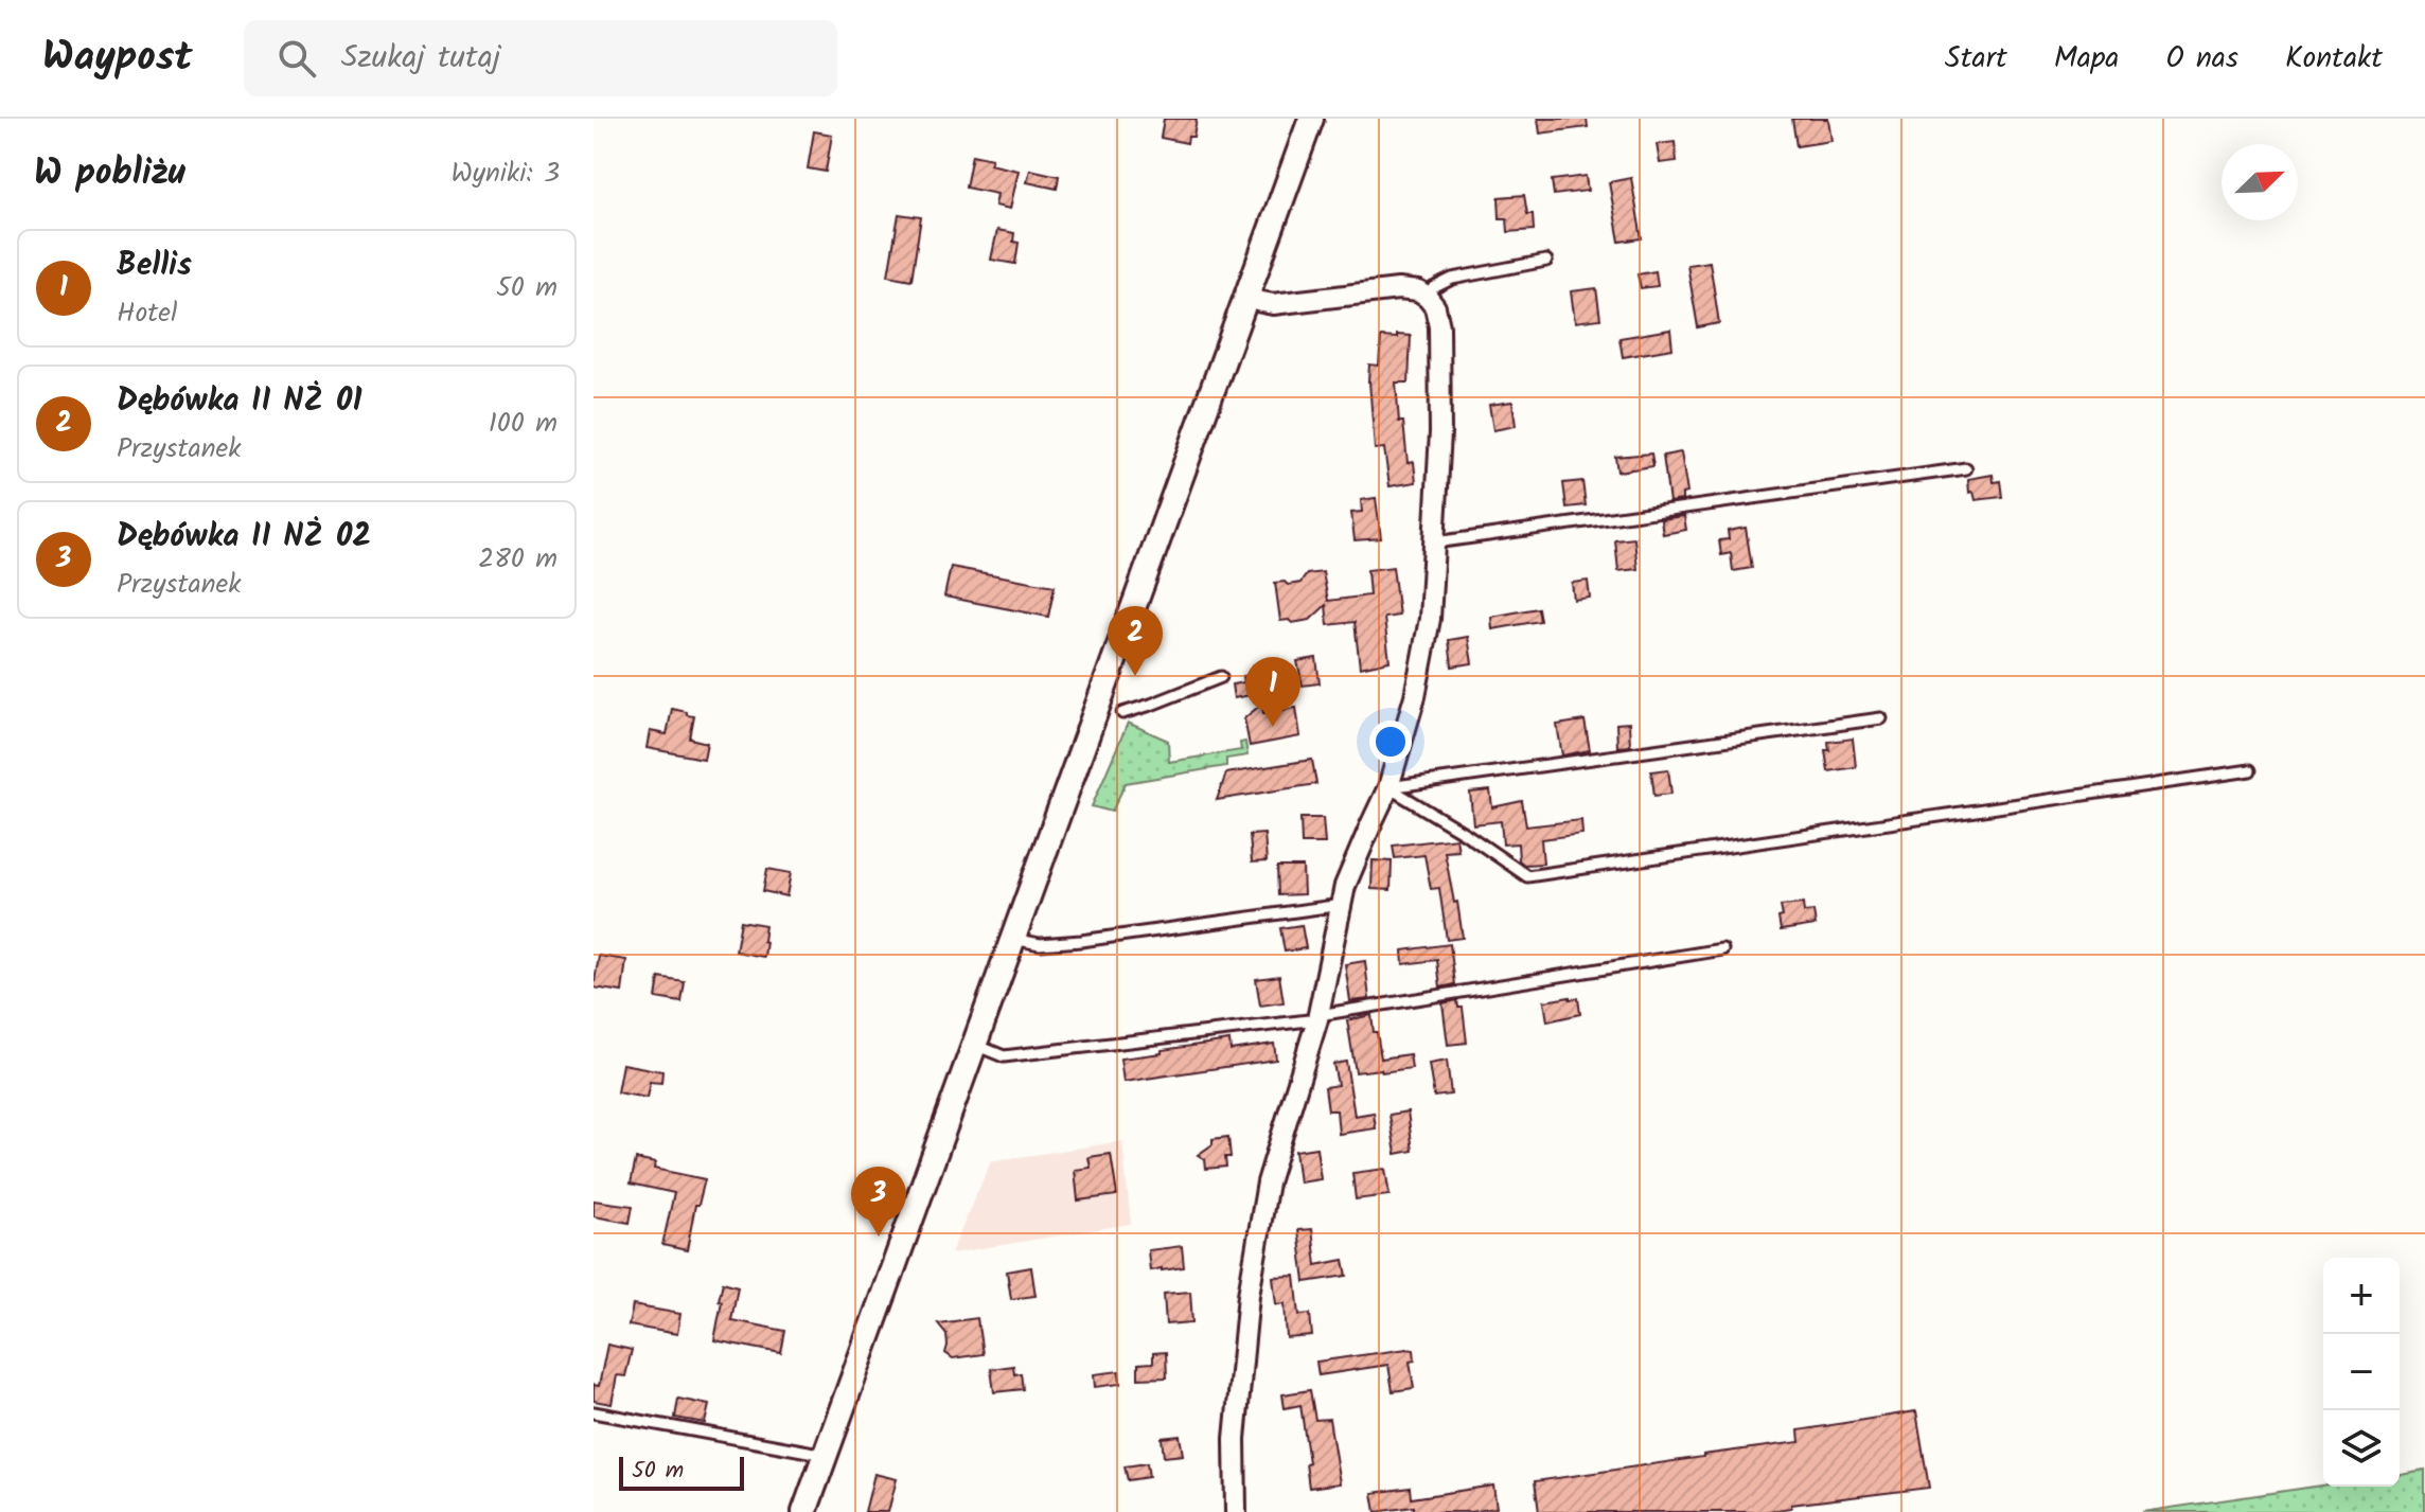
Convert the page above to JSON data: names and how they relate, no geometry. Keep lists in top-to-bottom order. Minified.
{"scale_bar":"50 m","north":"top right","page":{"header":"Waypost","search":"Szukaj tutaj","nav":["Start","Mapa","O nas","Kontakt"],"heading":["W pobliżu","Wyniki: 3"],"list":[{"mark":"1","name":"Bellis","note":"Hotel","value":"50 m"},{"mark":"2","name":"Dębówka II NŻ 01","note":"Przystanek","value":"100 m"},{"mark":"3","name":"Dębówka II NŻ 02","note":"Przystanek","value":"280 m"}],"pins":["2","1","3"],"map_buttons":["+","−"],"scale":"50 m"}}
